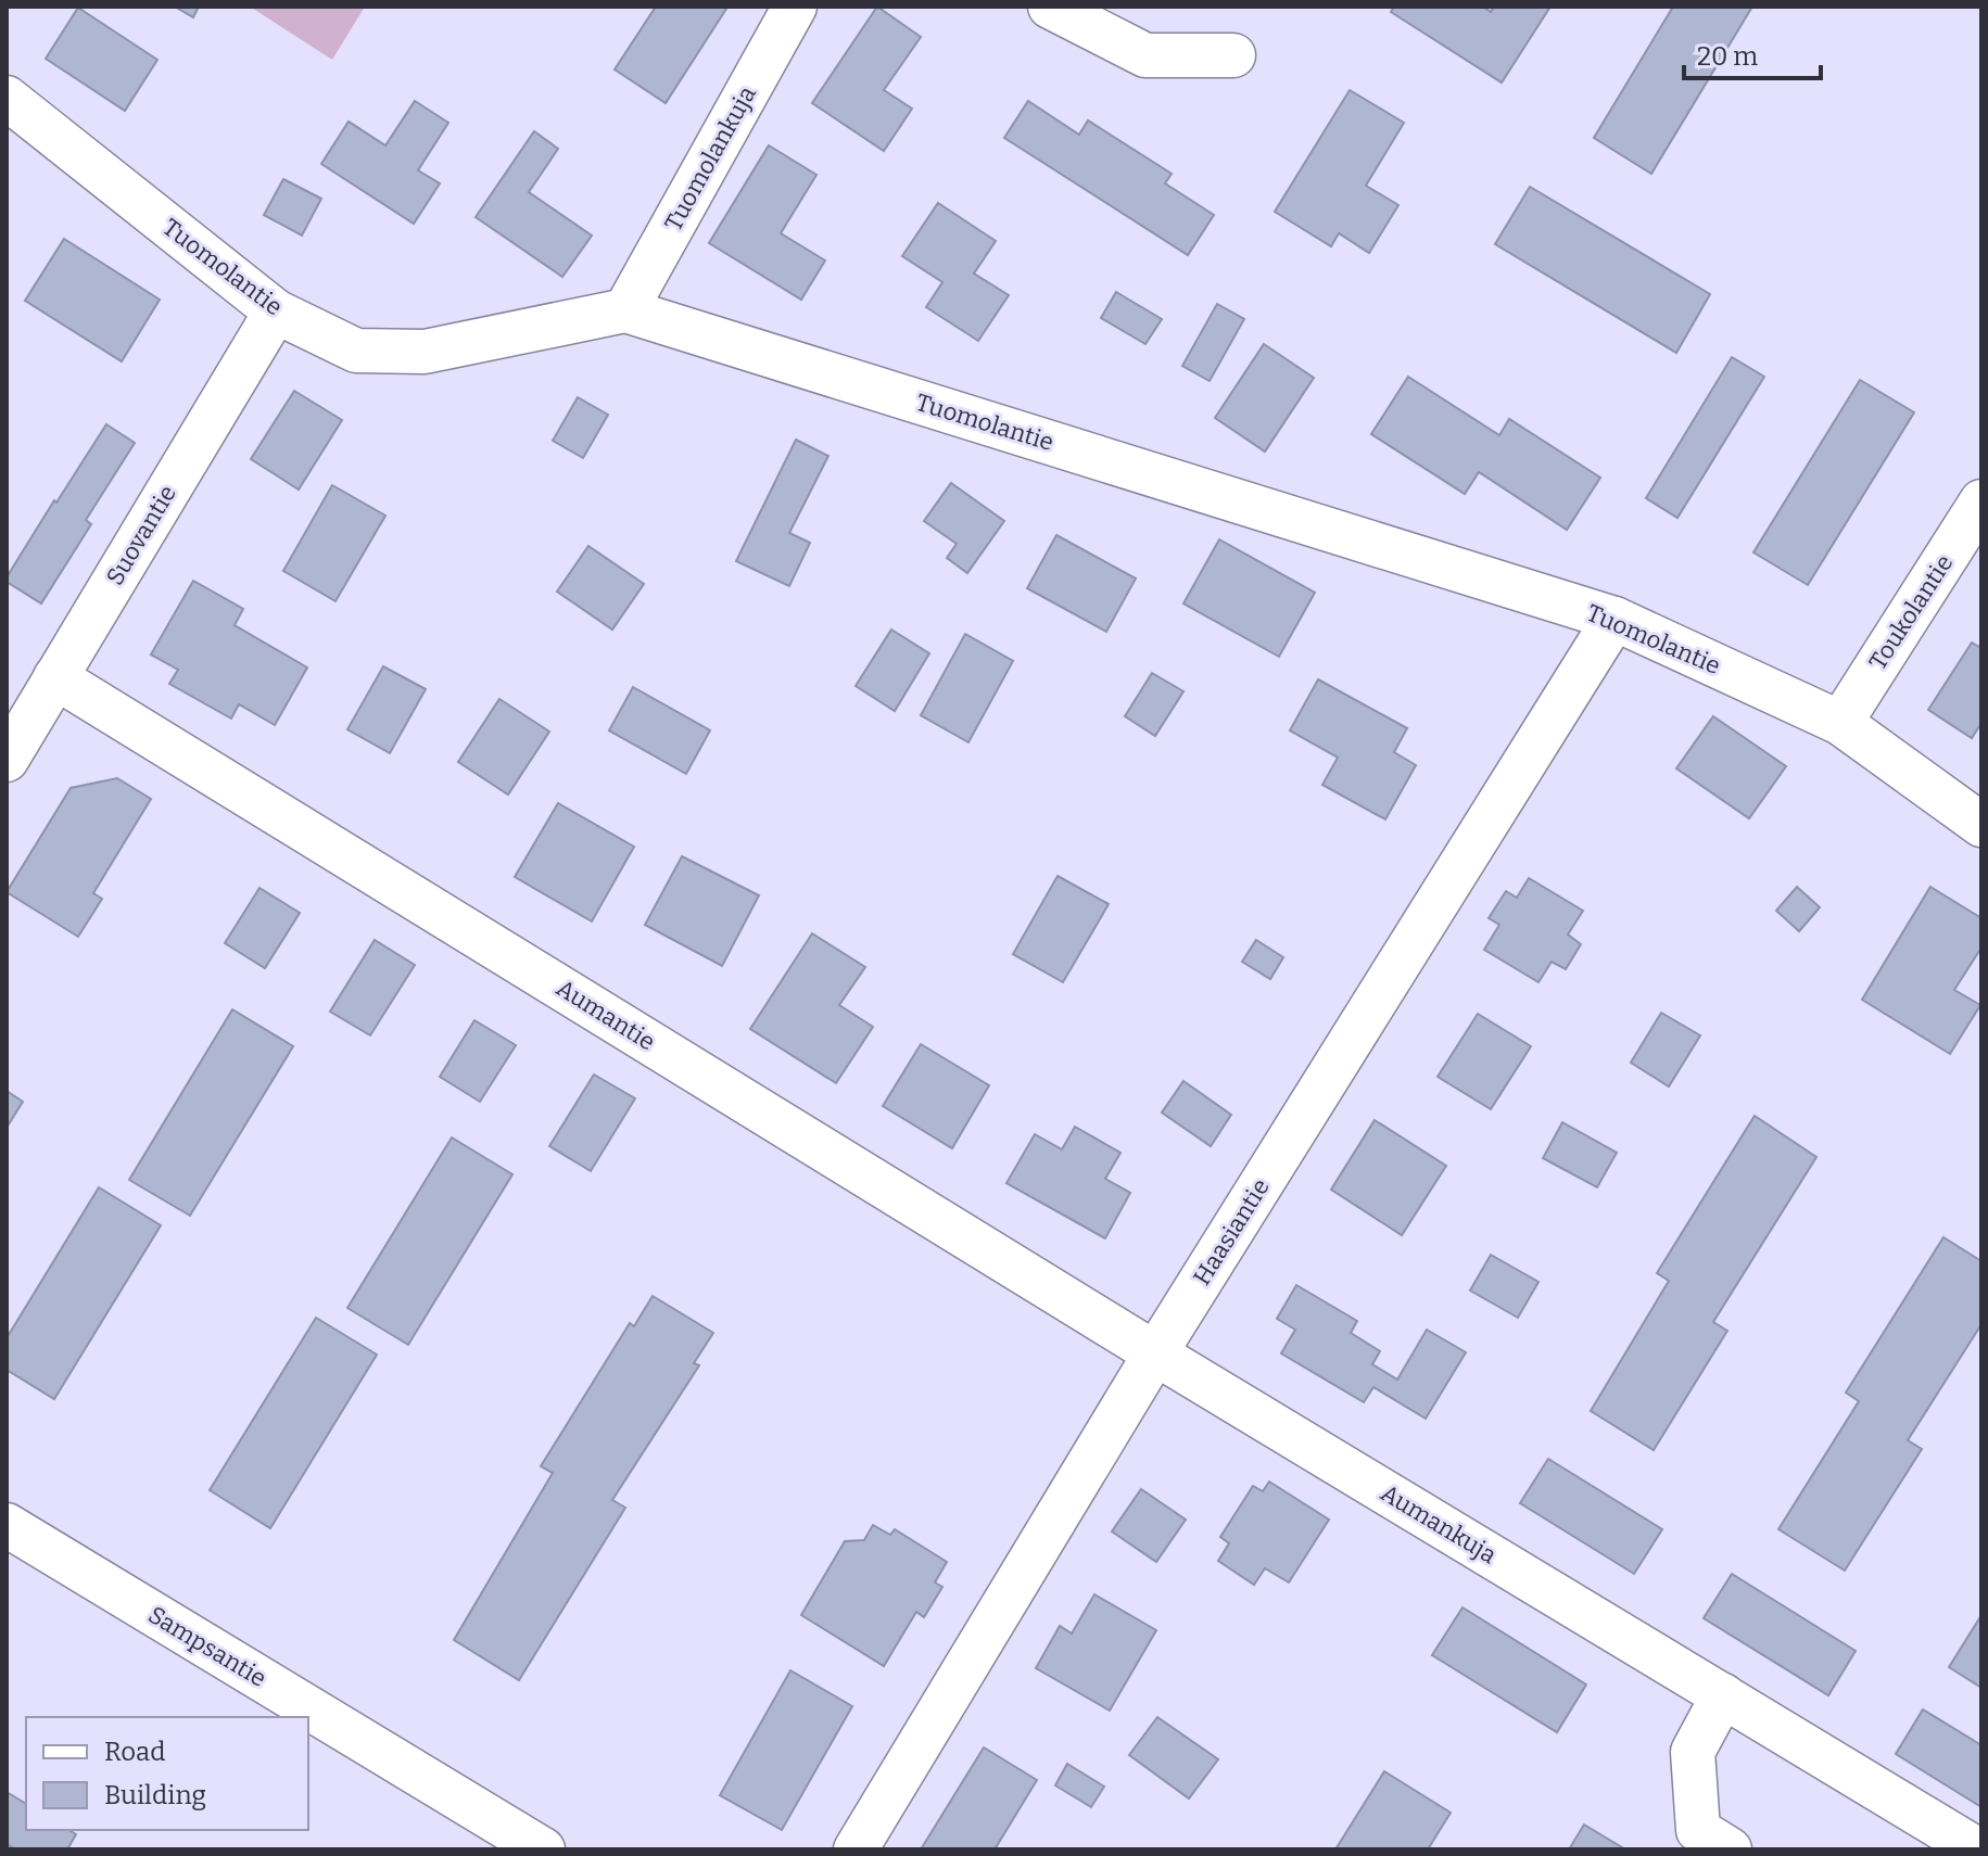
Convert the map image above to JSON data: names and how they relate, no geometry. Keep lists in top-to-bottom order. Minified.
{"streets":{"street":["Tuomolankuja","Tuomolantie","Suovantie","Toukolantie","Aumantie","Haasiantie","Aumankuja","Sampsantie"]},"crossings":[["Tuomolankuja","Tuomolantie"],["Tuomolantie","Suovantie"],["Tuomolantie","Toukolantie"],["Tuomolantie","Haasiantie"],["Suovantie","Aumantie"],["Aumantie","Haasiantie"],["Aumantie","Aumankuja"],["Haasiantie","Aumankuja"]],"legend":["Road","Building"],"scale_bar":"20 m"}
